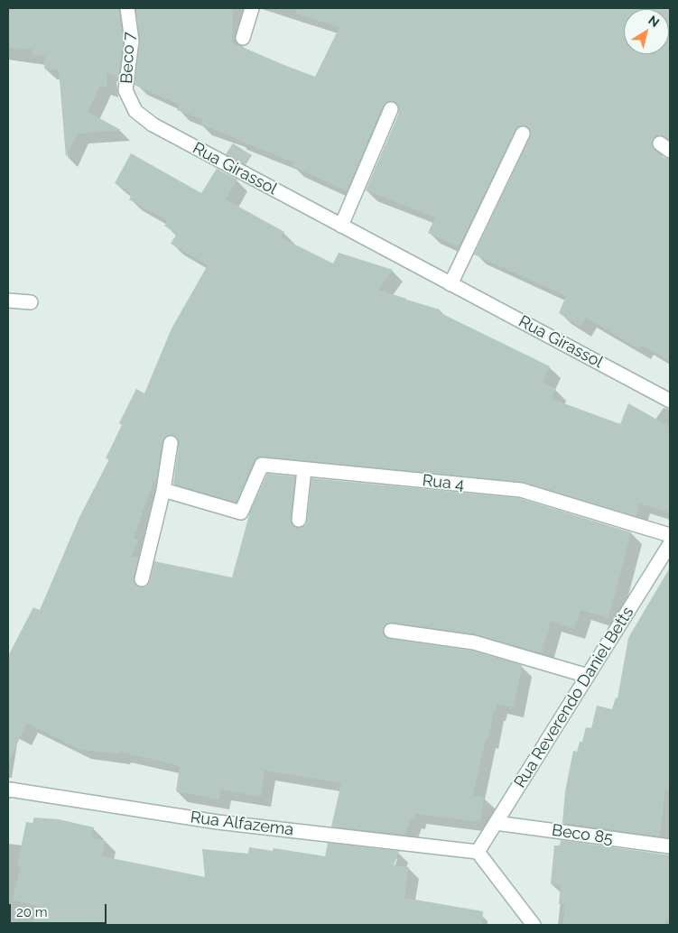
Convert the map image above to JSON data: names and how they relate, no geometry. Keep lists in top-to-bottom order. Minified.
{"streets":{"street":["Beco 7","Rua Girassol","Rua 4","Rua Reverendo Daniel Betts","Rua Alfazema","Beco 85"]},"crossings":[["Beco 7","Rua Girassol"],["Rua Reverendo Daniel Betts","Rua Alfazema"],["Rua Reverendo Daniel Betts","Beco 85"]],"scale_bar":"20 m","north":"top right"}
